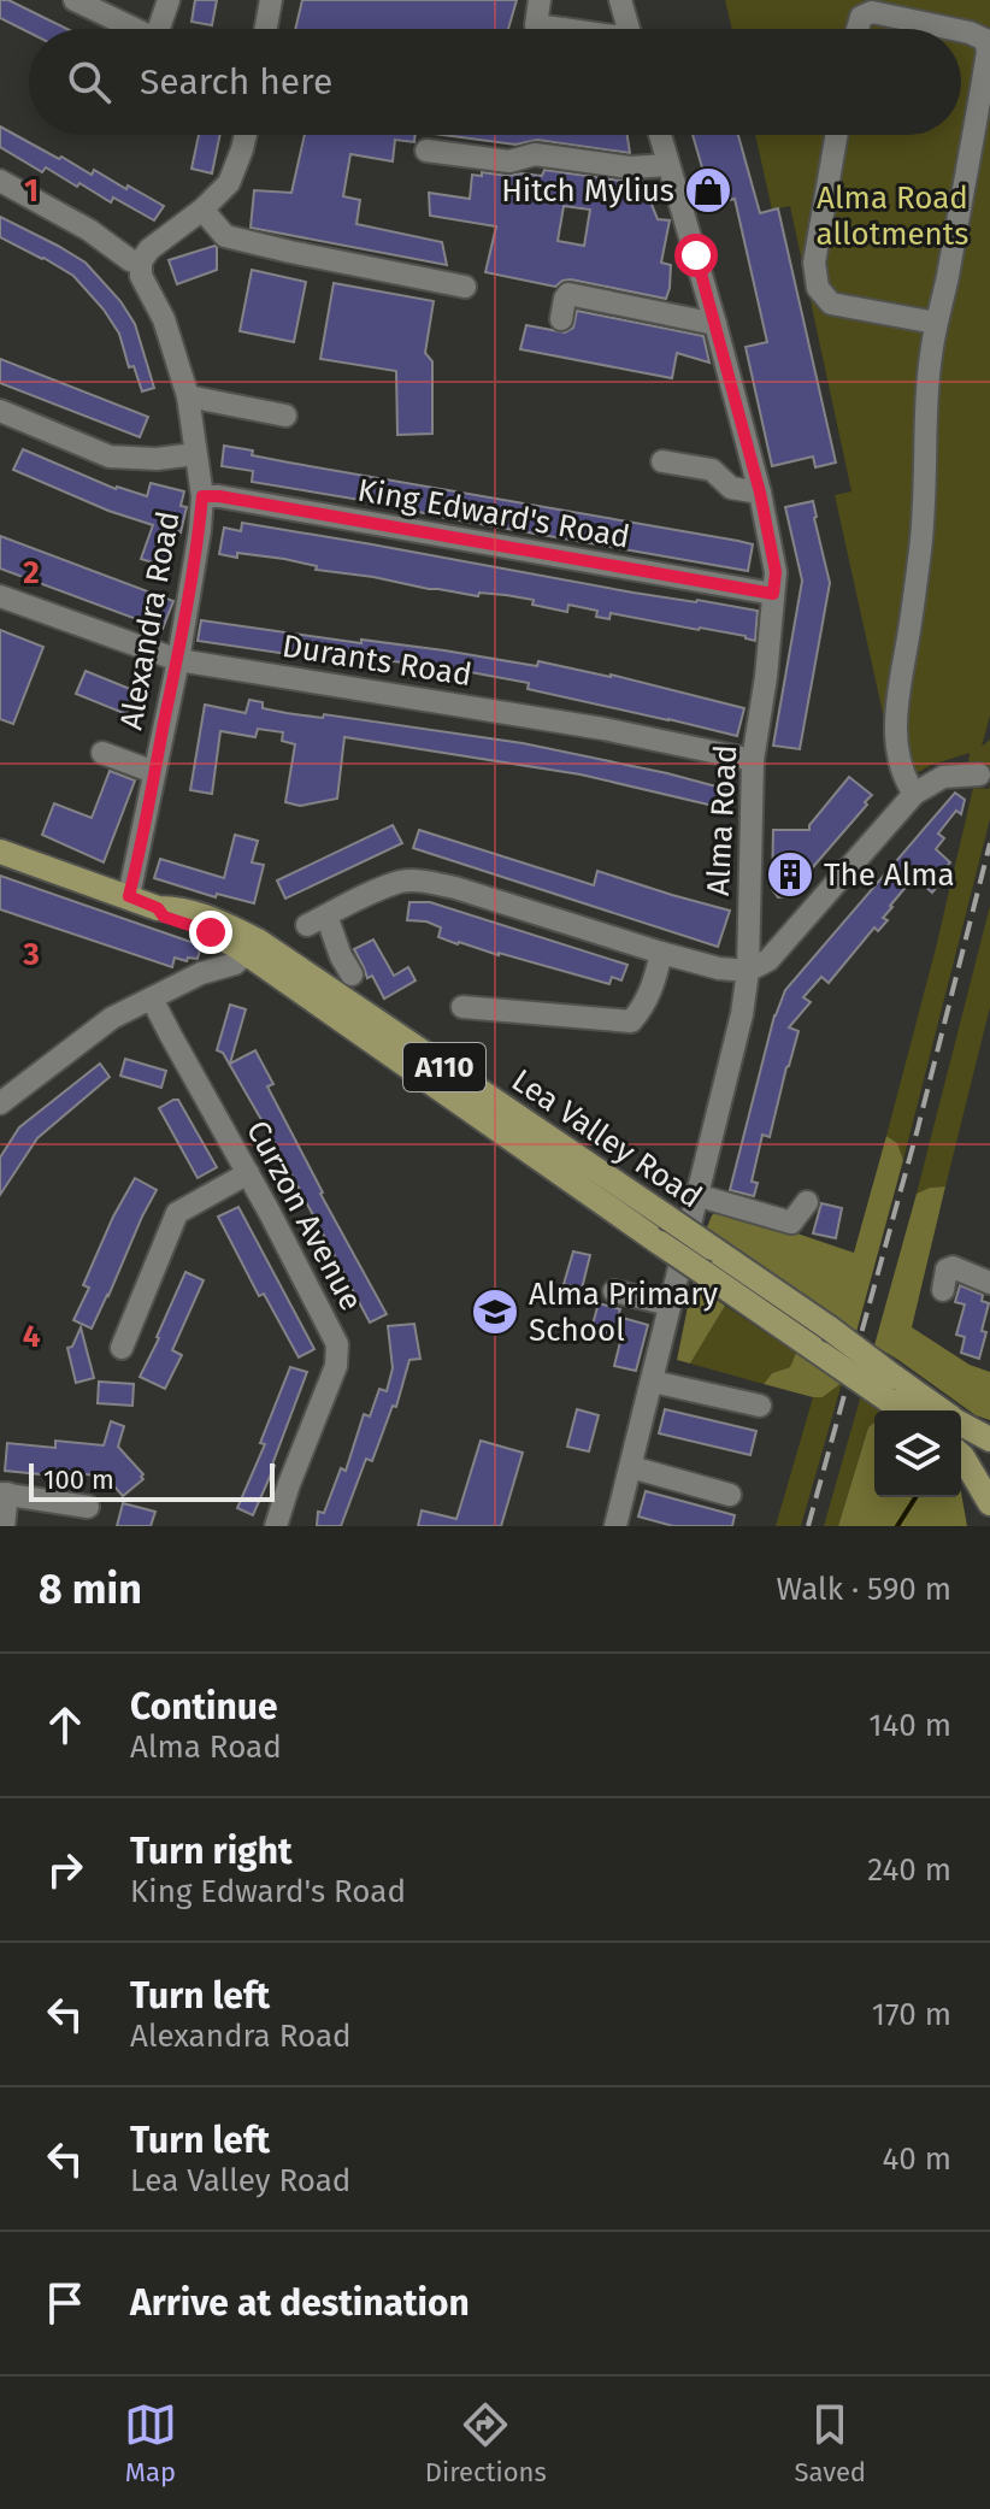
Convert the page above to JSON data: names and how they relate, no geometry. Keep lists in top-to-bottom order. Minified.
{"streets":{"main road":["A110","Lea Valley Road"],"street":["King Edward's Road","Alexandra Road","Durants Road","Alma Road","Curzon Avenue"]},"crossings":[["King Edward's Road","Alexandra Road"],["King Edward's Road","Alma Road"],["Alexandra Road","Durants Road"],["Alexandra Road","A110"],["Alexandra Road","Lea Valley Road"],["Durants Road","Alma Road"],["A110","Lea Valley Road"]],"parks":["Alma Road allotments"],"places":{"shop":["Hitch Mylius"],"building":["The Alma"],"school or university":["Alma Primary School"]},"scale_bar":"100 m","page":{"search":"Search here","scale":"100 m","heading":["8 min","Walk · 590 m"],"list":[["Continue","Alma Road","140 m"],["Turn right","King Edward's Road","240 m"],["Turn left","Alexandra Road","170 m"],["Turn left","Lea Valley Road","40 m"],"Arrive at destination"],"nav":["Map","Directions","Saved"]},"grid":{"rows":["1","2","3","4"]}}
